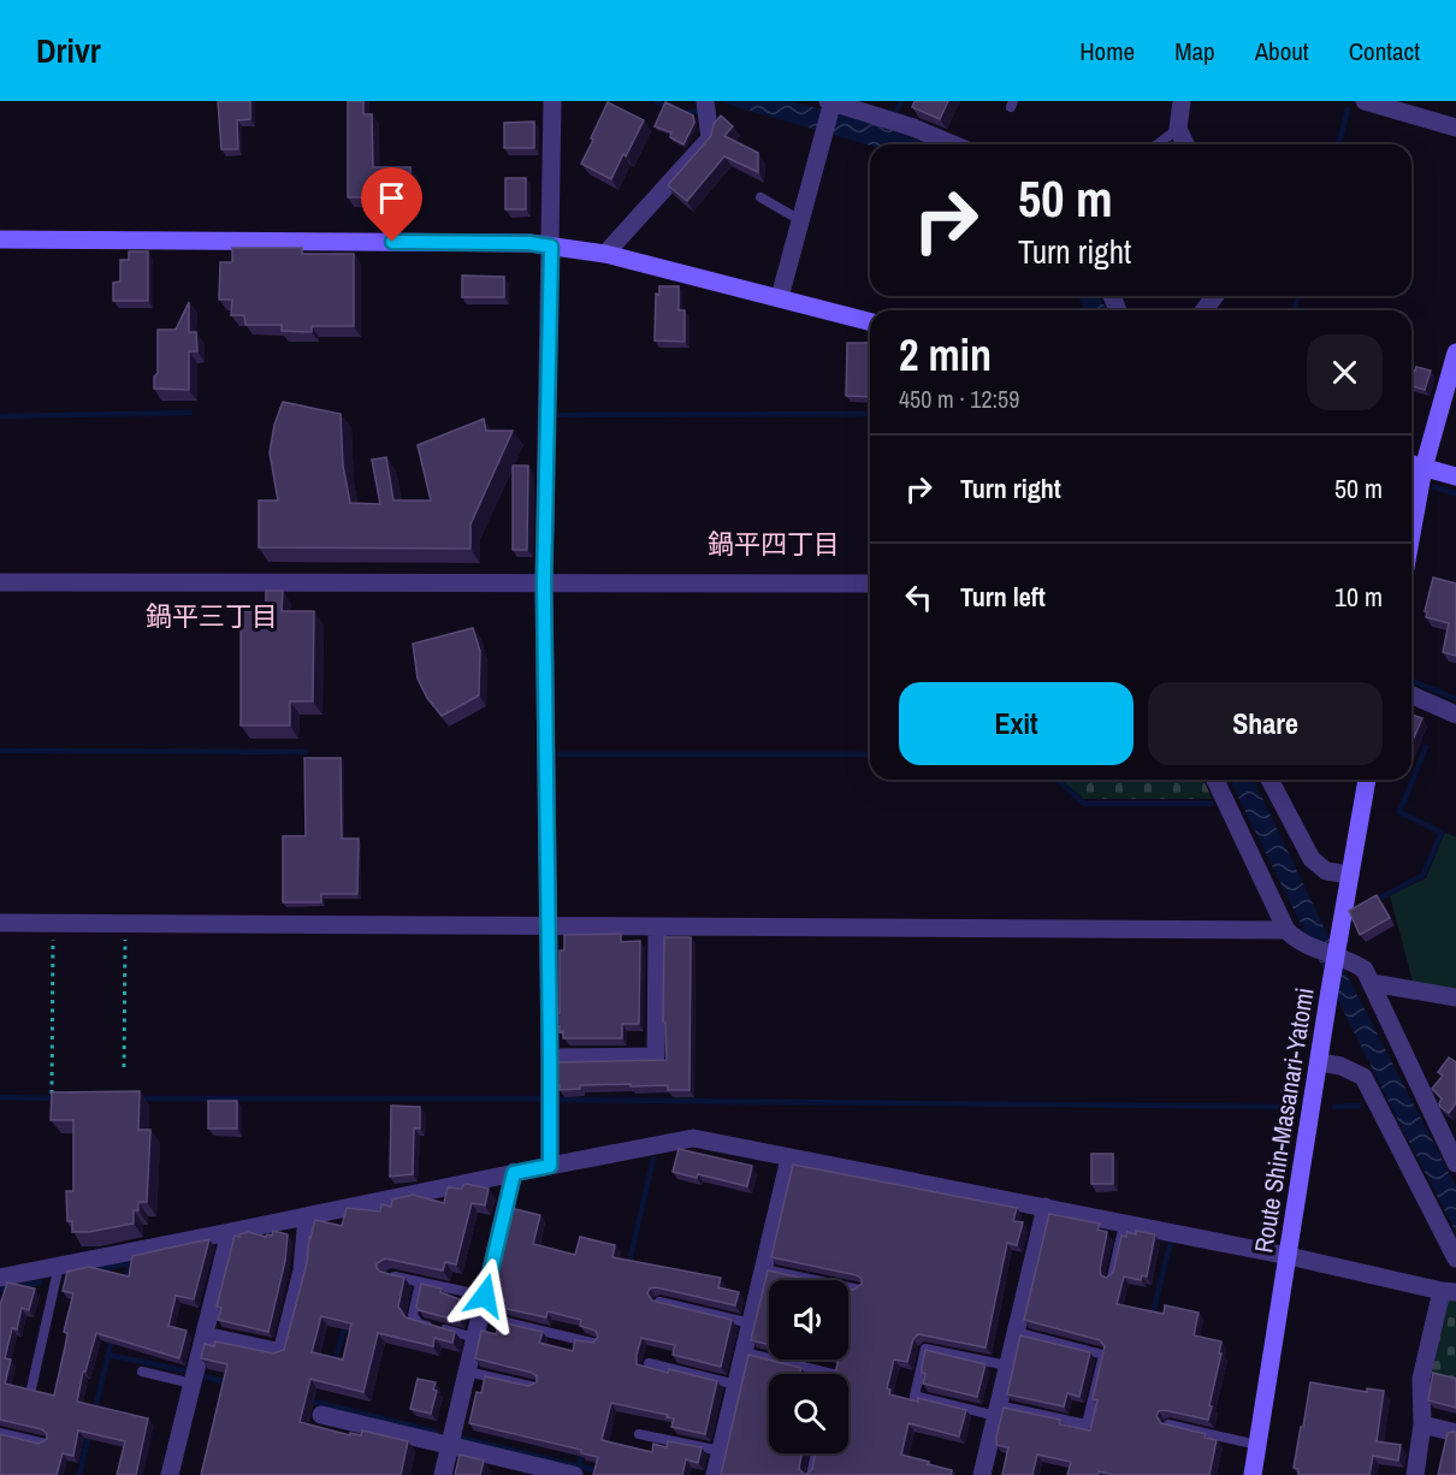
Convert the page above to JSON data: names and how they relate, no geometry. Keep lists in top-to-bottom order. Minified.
{"streets":{"street":["Route Shin-Masanari-Yatomi"]},"districts":["鍋平四丁目","鍋平三丁目"],"page":{"header":"Drivr","nav":["Home","Map","About","Contact"],"turn":["50 m","Turn right"],"heading":["2 min","450 m · 12:59"],"list":[{"name":"Turn right","value":"50 m"},{"name":"Turn left","value":"10 m"}],"buttons":["Exit","Share"]}}
